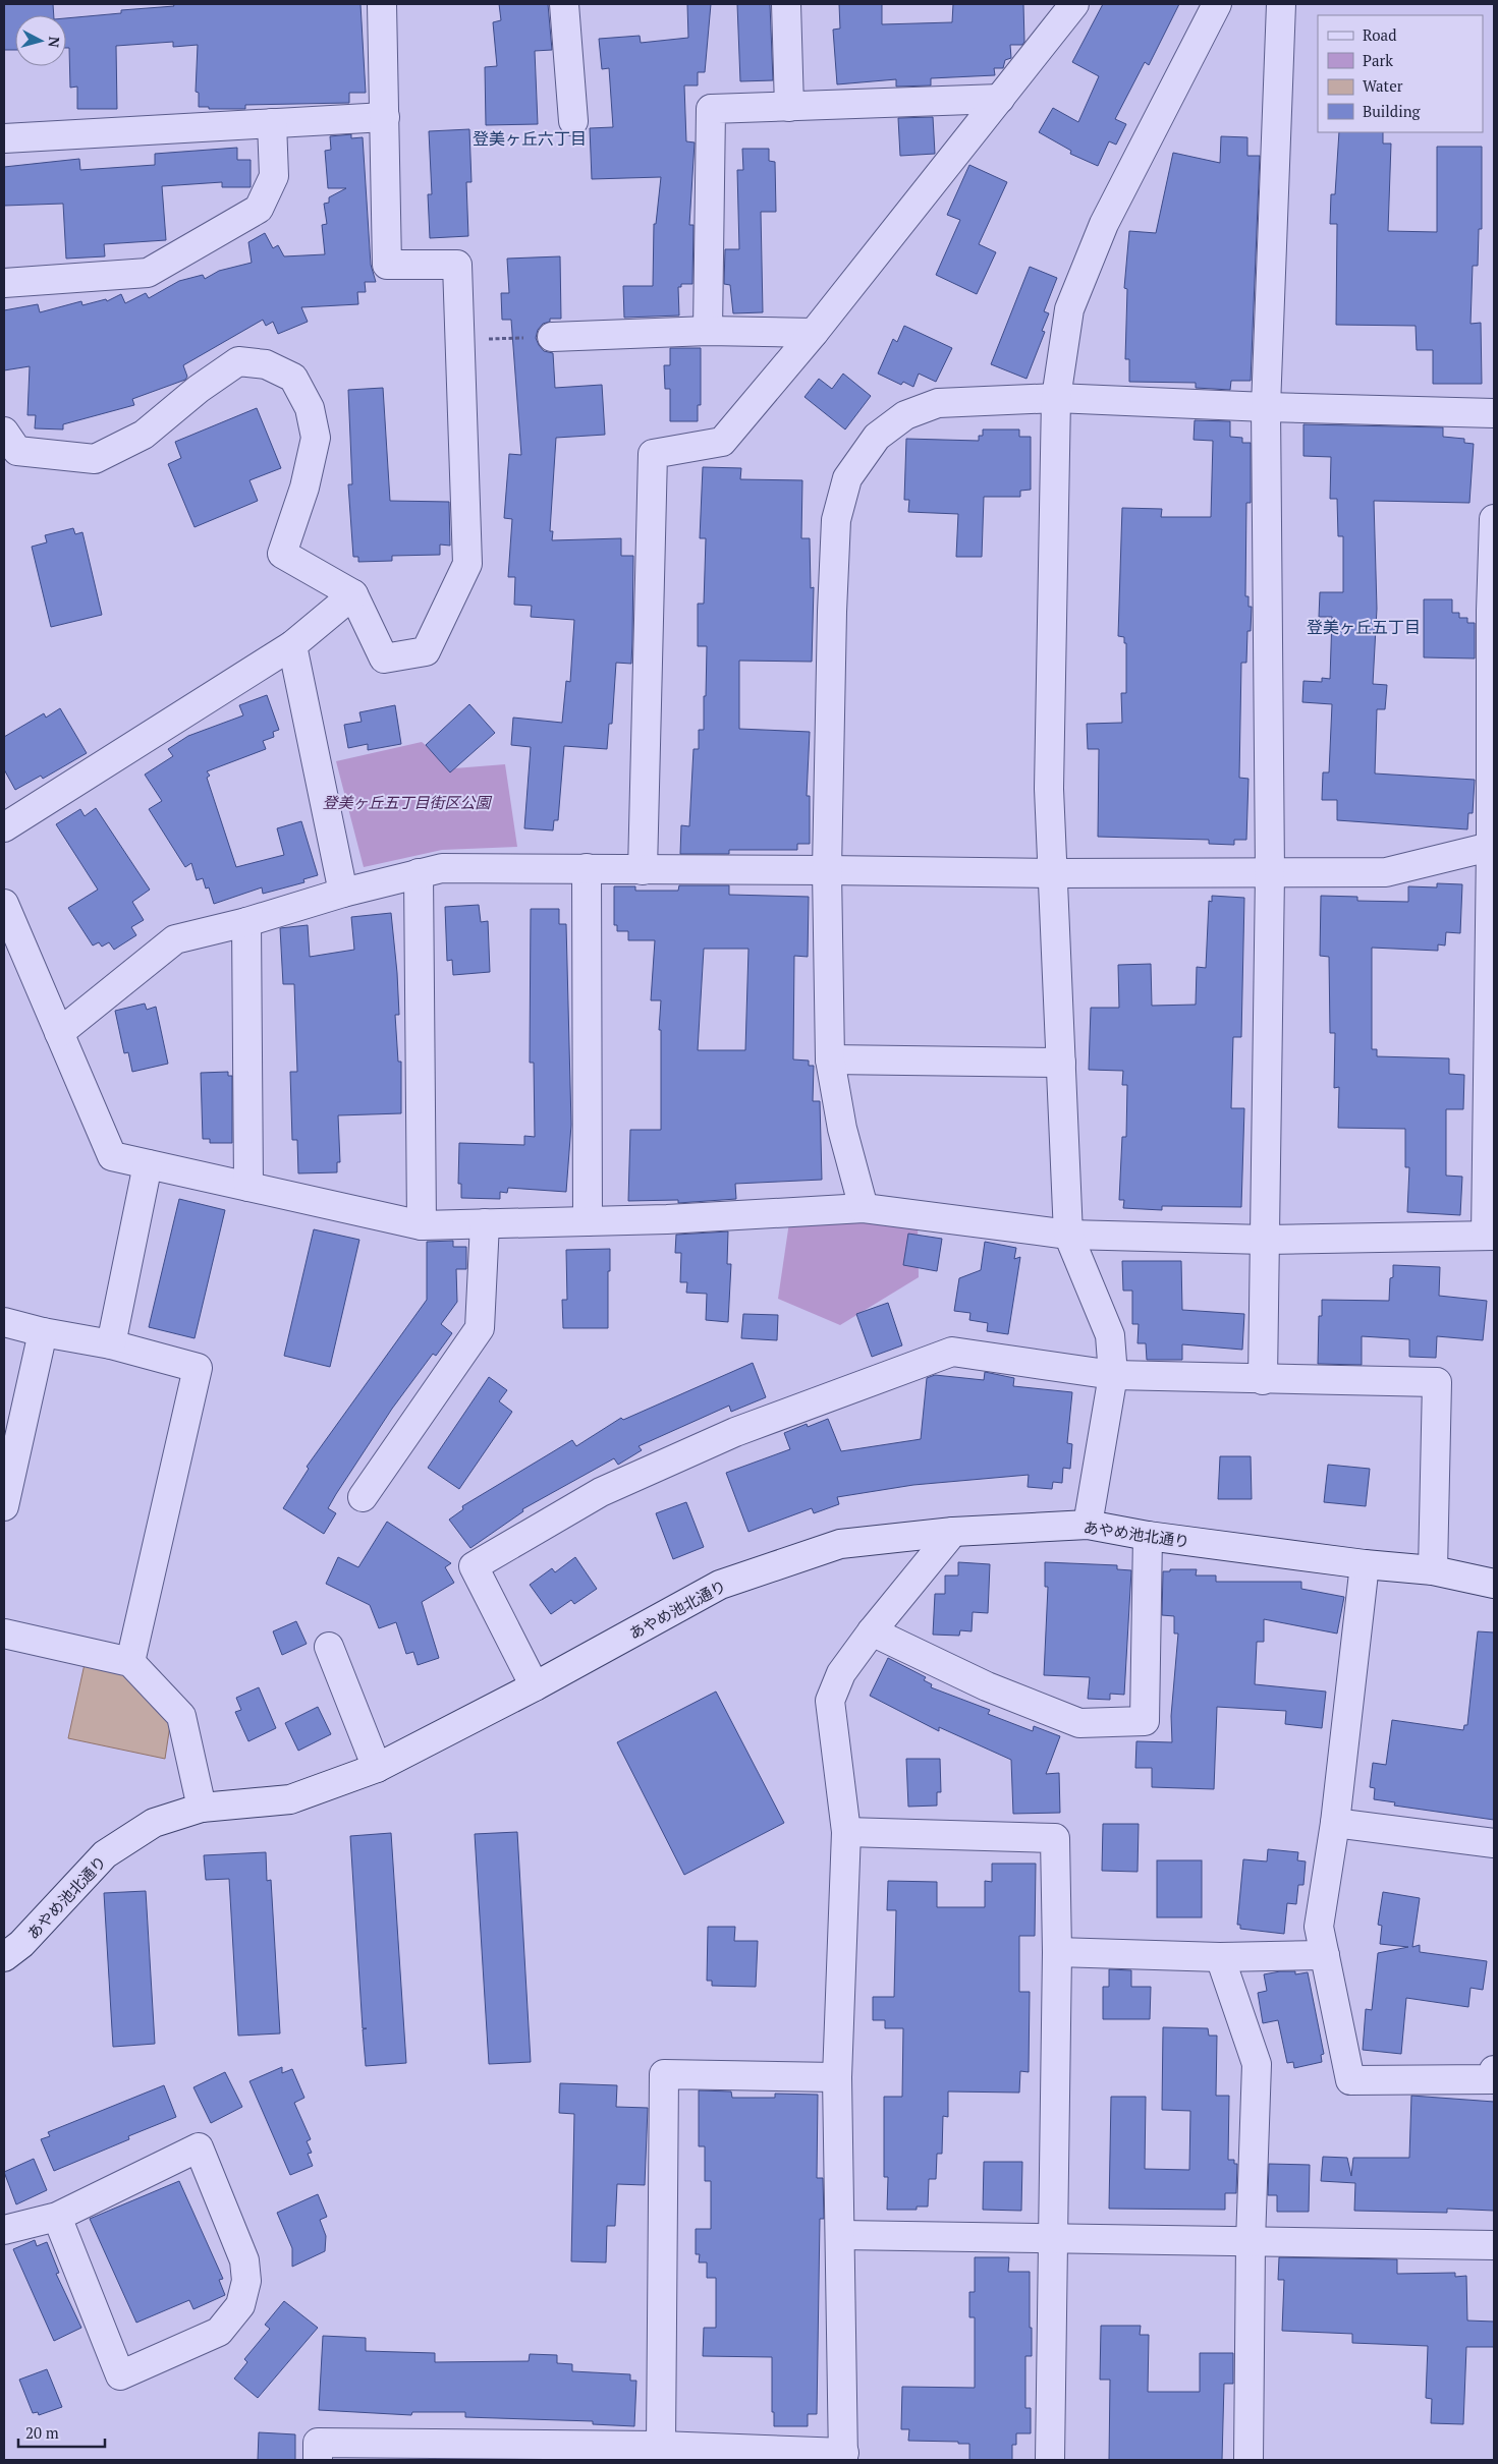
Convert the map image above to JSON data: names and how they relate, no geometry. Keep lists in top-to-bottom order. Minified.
{"streets":{"street":["あやめ池北通り"]},"districts":["登美ヶ丘六丁目","登美ヶ丘五丁目"],"parks":["登美ヶ丘五丁目街区公園"],"legend":["Road","Park","Water","Building"],"scale_bar":"20 m","north":"right"}
